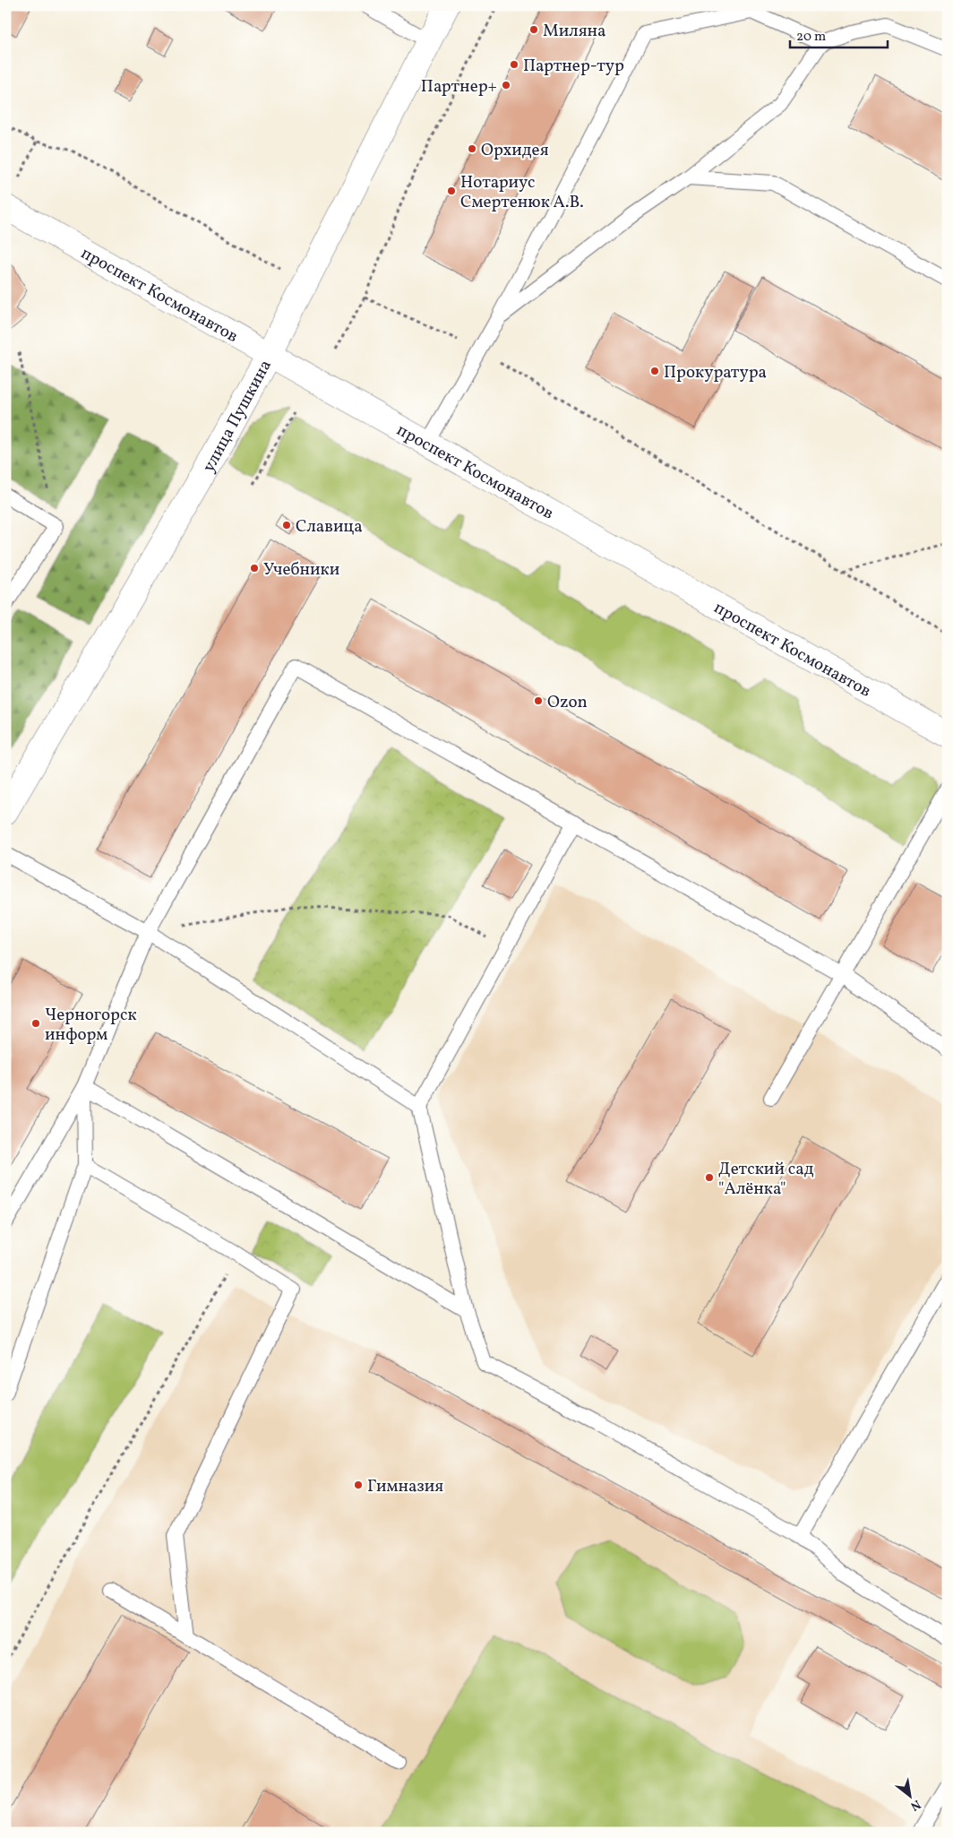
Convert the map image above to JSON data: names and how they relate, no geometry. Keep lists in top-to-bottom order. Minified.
{"streets":{"main road":["проспект Космонавтов","улица Пушкина"]},"crossings":[["проспект Космонавтов","улица Пушкина"]],"places":["Миляна","Партнер-тур","Партнер+","Орхидея","Нотариус Смертенюк А.В.","Прокуратура","Славица","Учебники","Ozon","Черногорск информ","Детский сад \"Алёнка\"","Гимназия"],"scale_bar":"20 m","north":"bottom right"}
